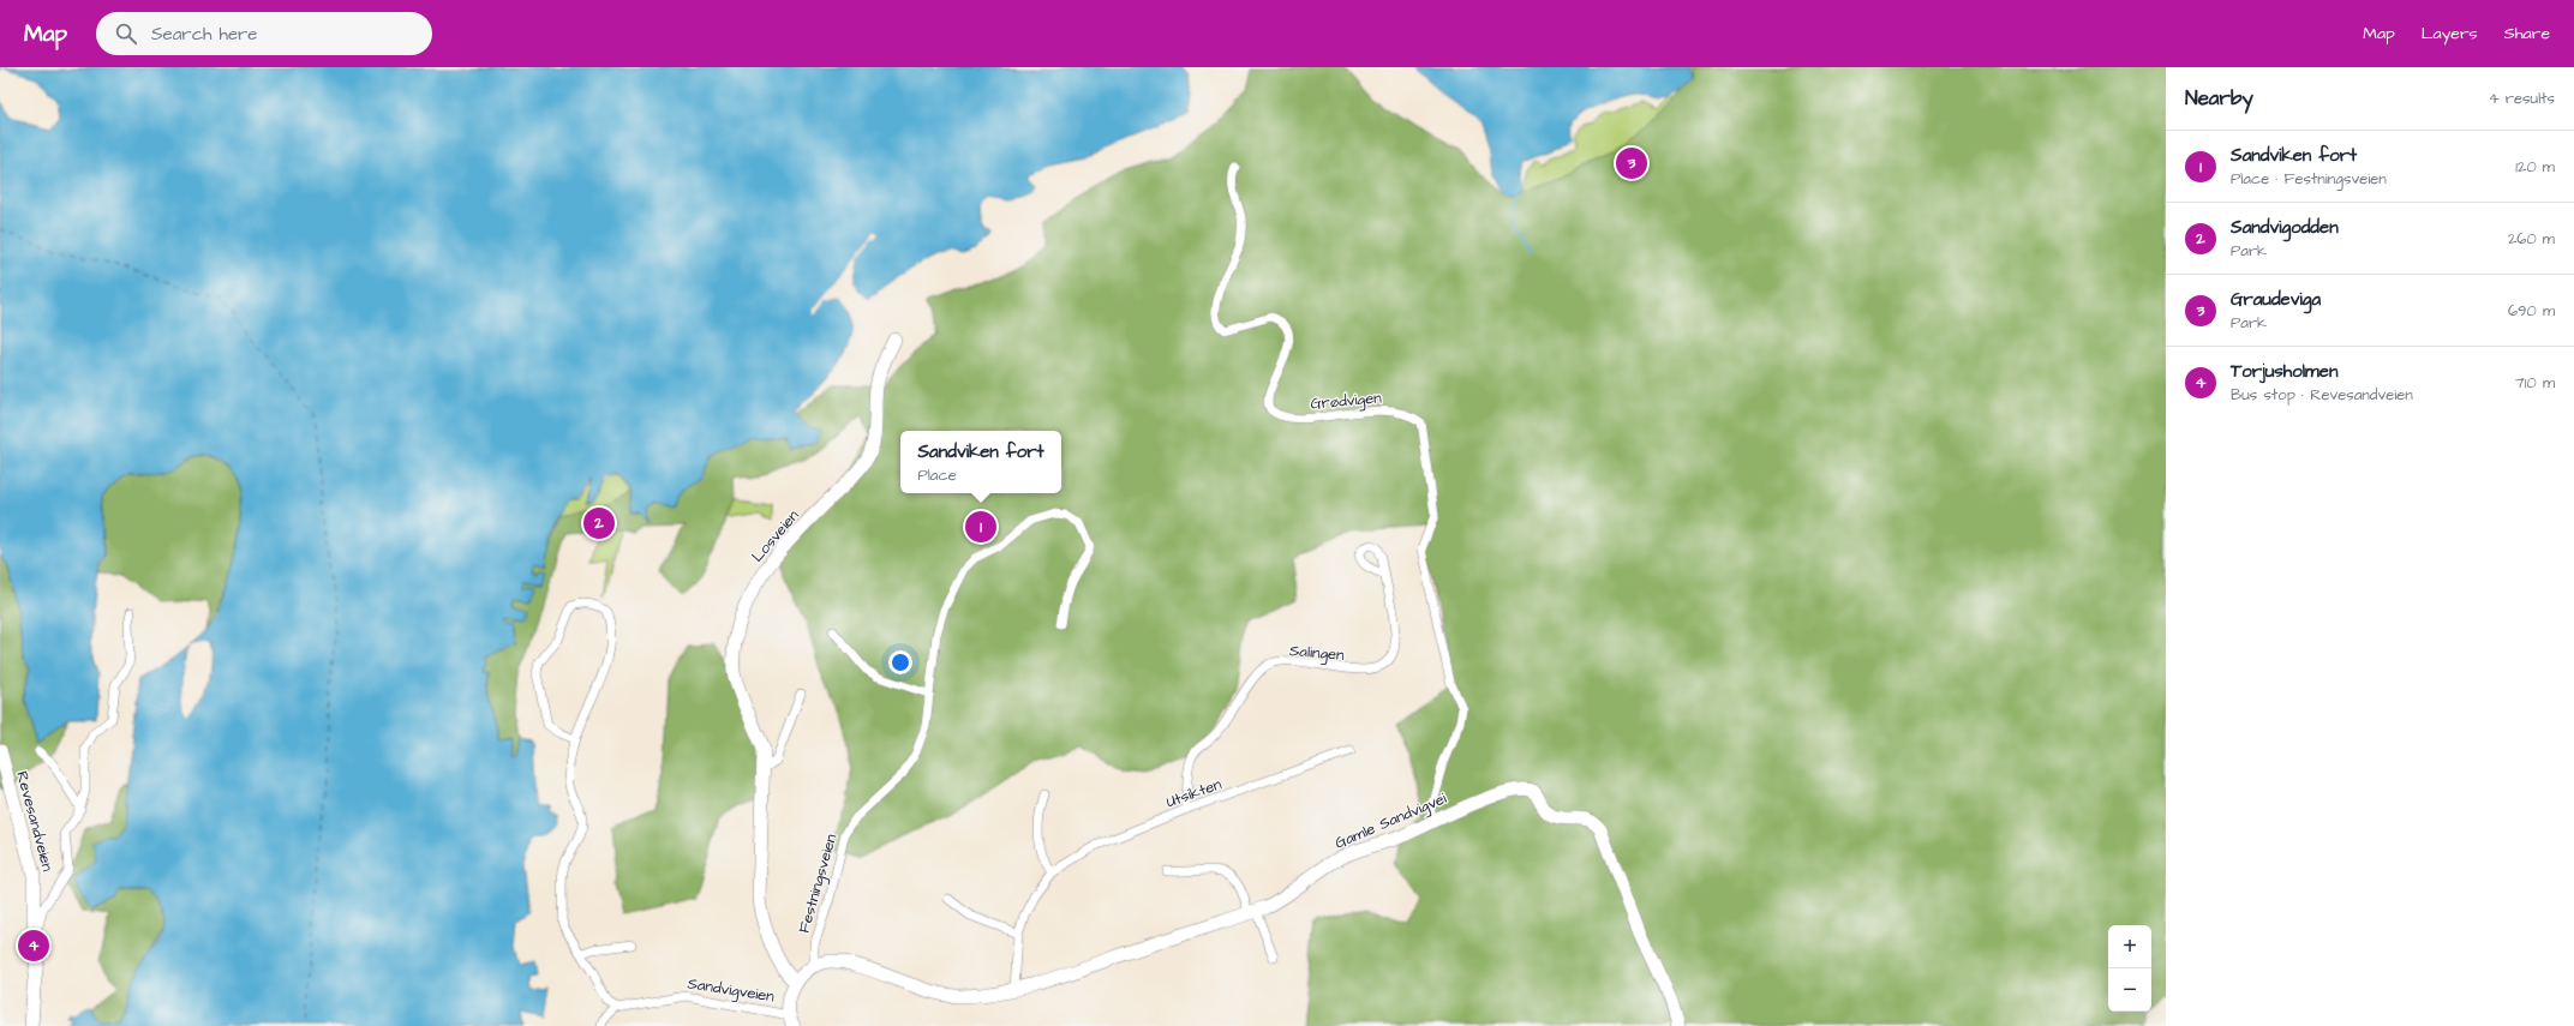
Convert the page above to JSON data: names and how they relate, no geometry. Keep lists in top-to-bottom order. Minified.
{"streets":{"street":["Grødvigen","Losveien","Salingen","Utsikten","Gamle Sandvigvei","Revesandveien","Festningsveien","Sandvigveien"]},"crossings":[["Grødvigen","Gamle Sandvigvei"],["Losveien","Sandvigveien"],["Salingen","Utsikten"],["Utsikten","Gamle Sandvigvei"],["Gamle Sandvigvei","Festningsveien"]],"page":{"header":"Map","search":"Search here","nav":["Map","Layers","Share"],"heading":["Nearby","4 results"],"list":[{"mark":"1","name":"Sandviken fort","note":"Place · Festningsveien","value":"120 m"},{"mark":"2","name":"Sandvigodden","note":"Park","value":"260 m"},{"mark":"3","name":"Graudeviga","note":"Park","value":"690 m"},{"mark":"4","name":"Torjusholmen","note":"Bus stop · Revesandveien","value":"710 m"}],"pins":["3","2","1","4"],"popup":["Sandviken fort","Place"],"map_buttons":["+","−"]}}
